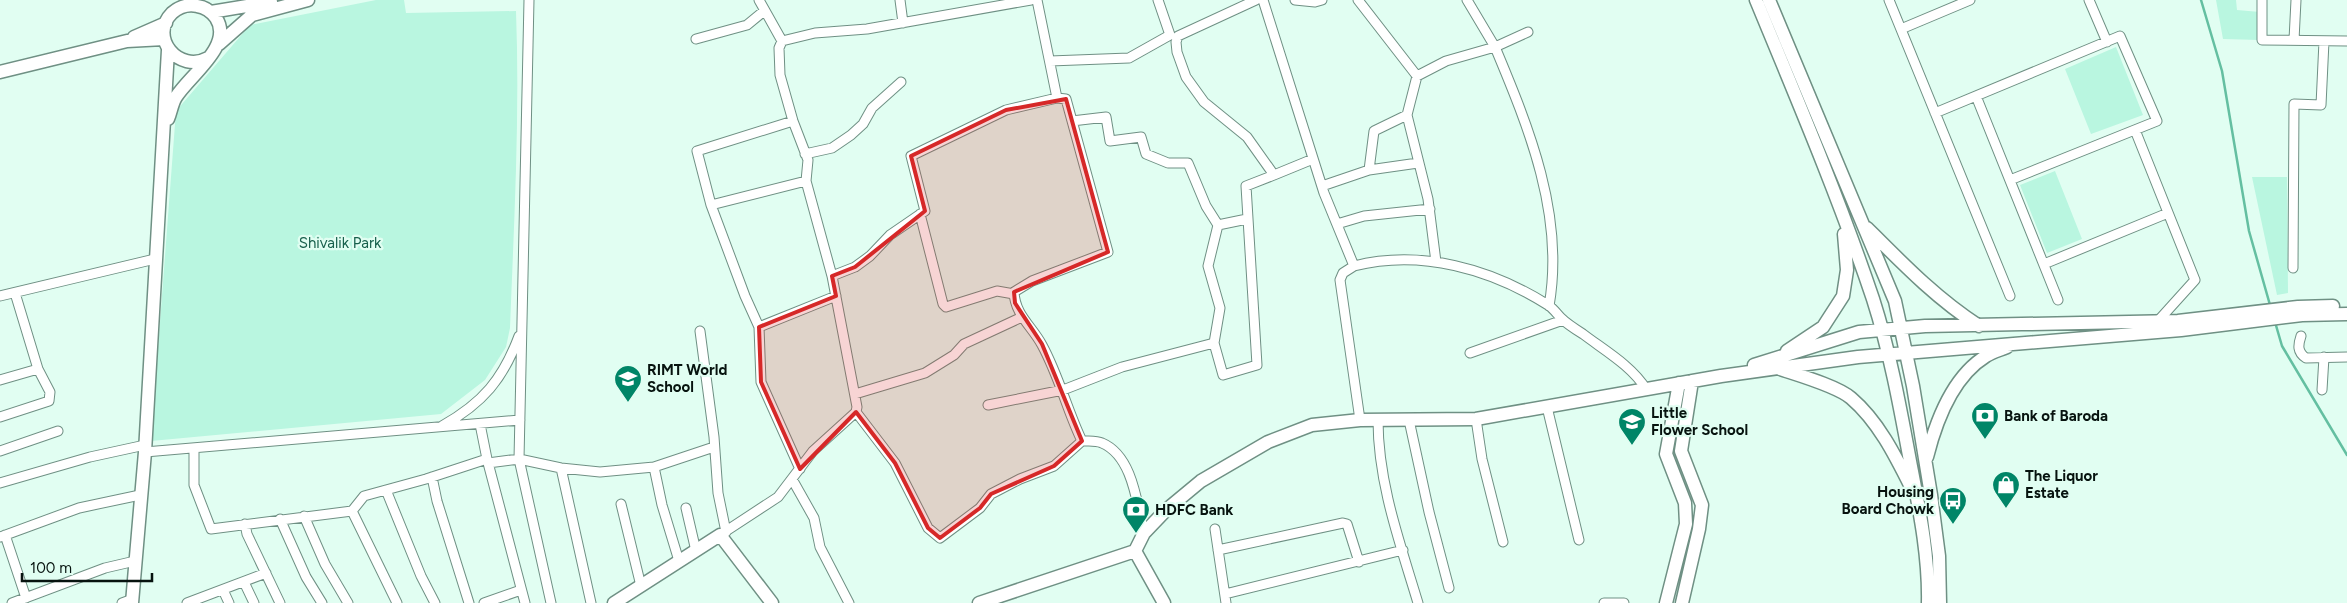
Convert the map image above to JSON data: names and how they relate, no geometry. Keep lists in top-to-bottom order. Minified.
{"parks":["Shivalik Park"],"places":{"school or university":["RIMT World School","Little Flower School"],"bank":["Bank of Baroda","HDFC Bank"],"shop":["The Liquor Estate"],"bus stop":["Housing Board Chowk"]},"scale_bar":"100 m"}
